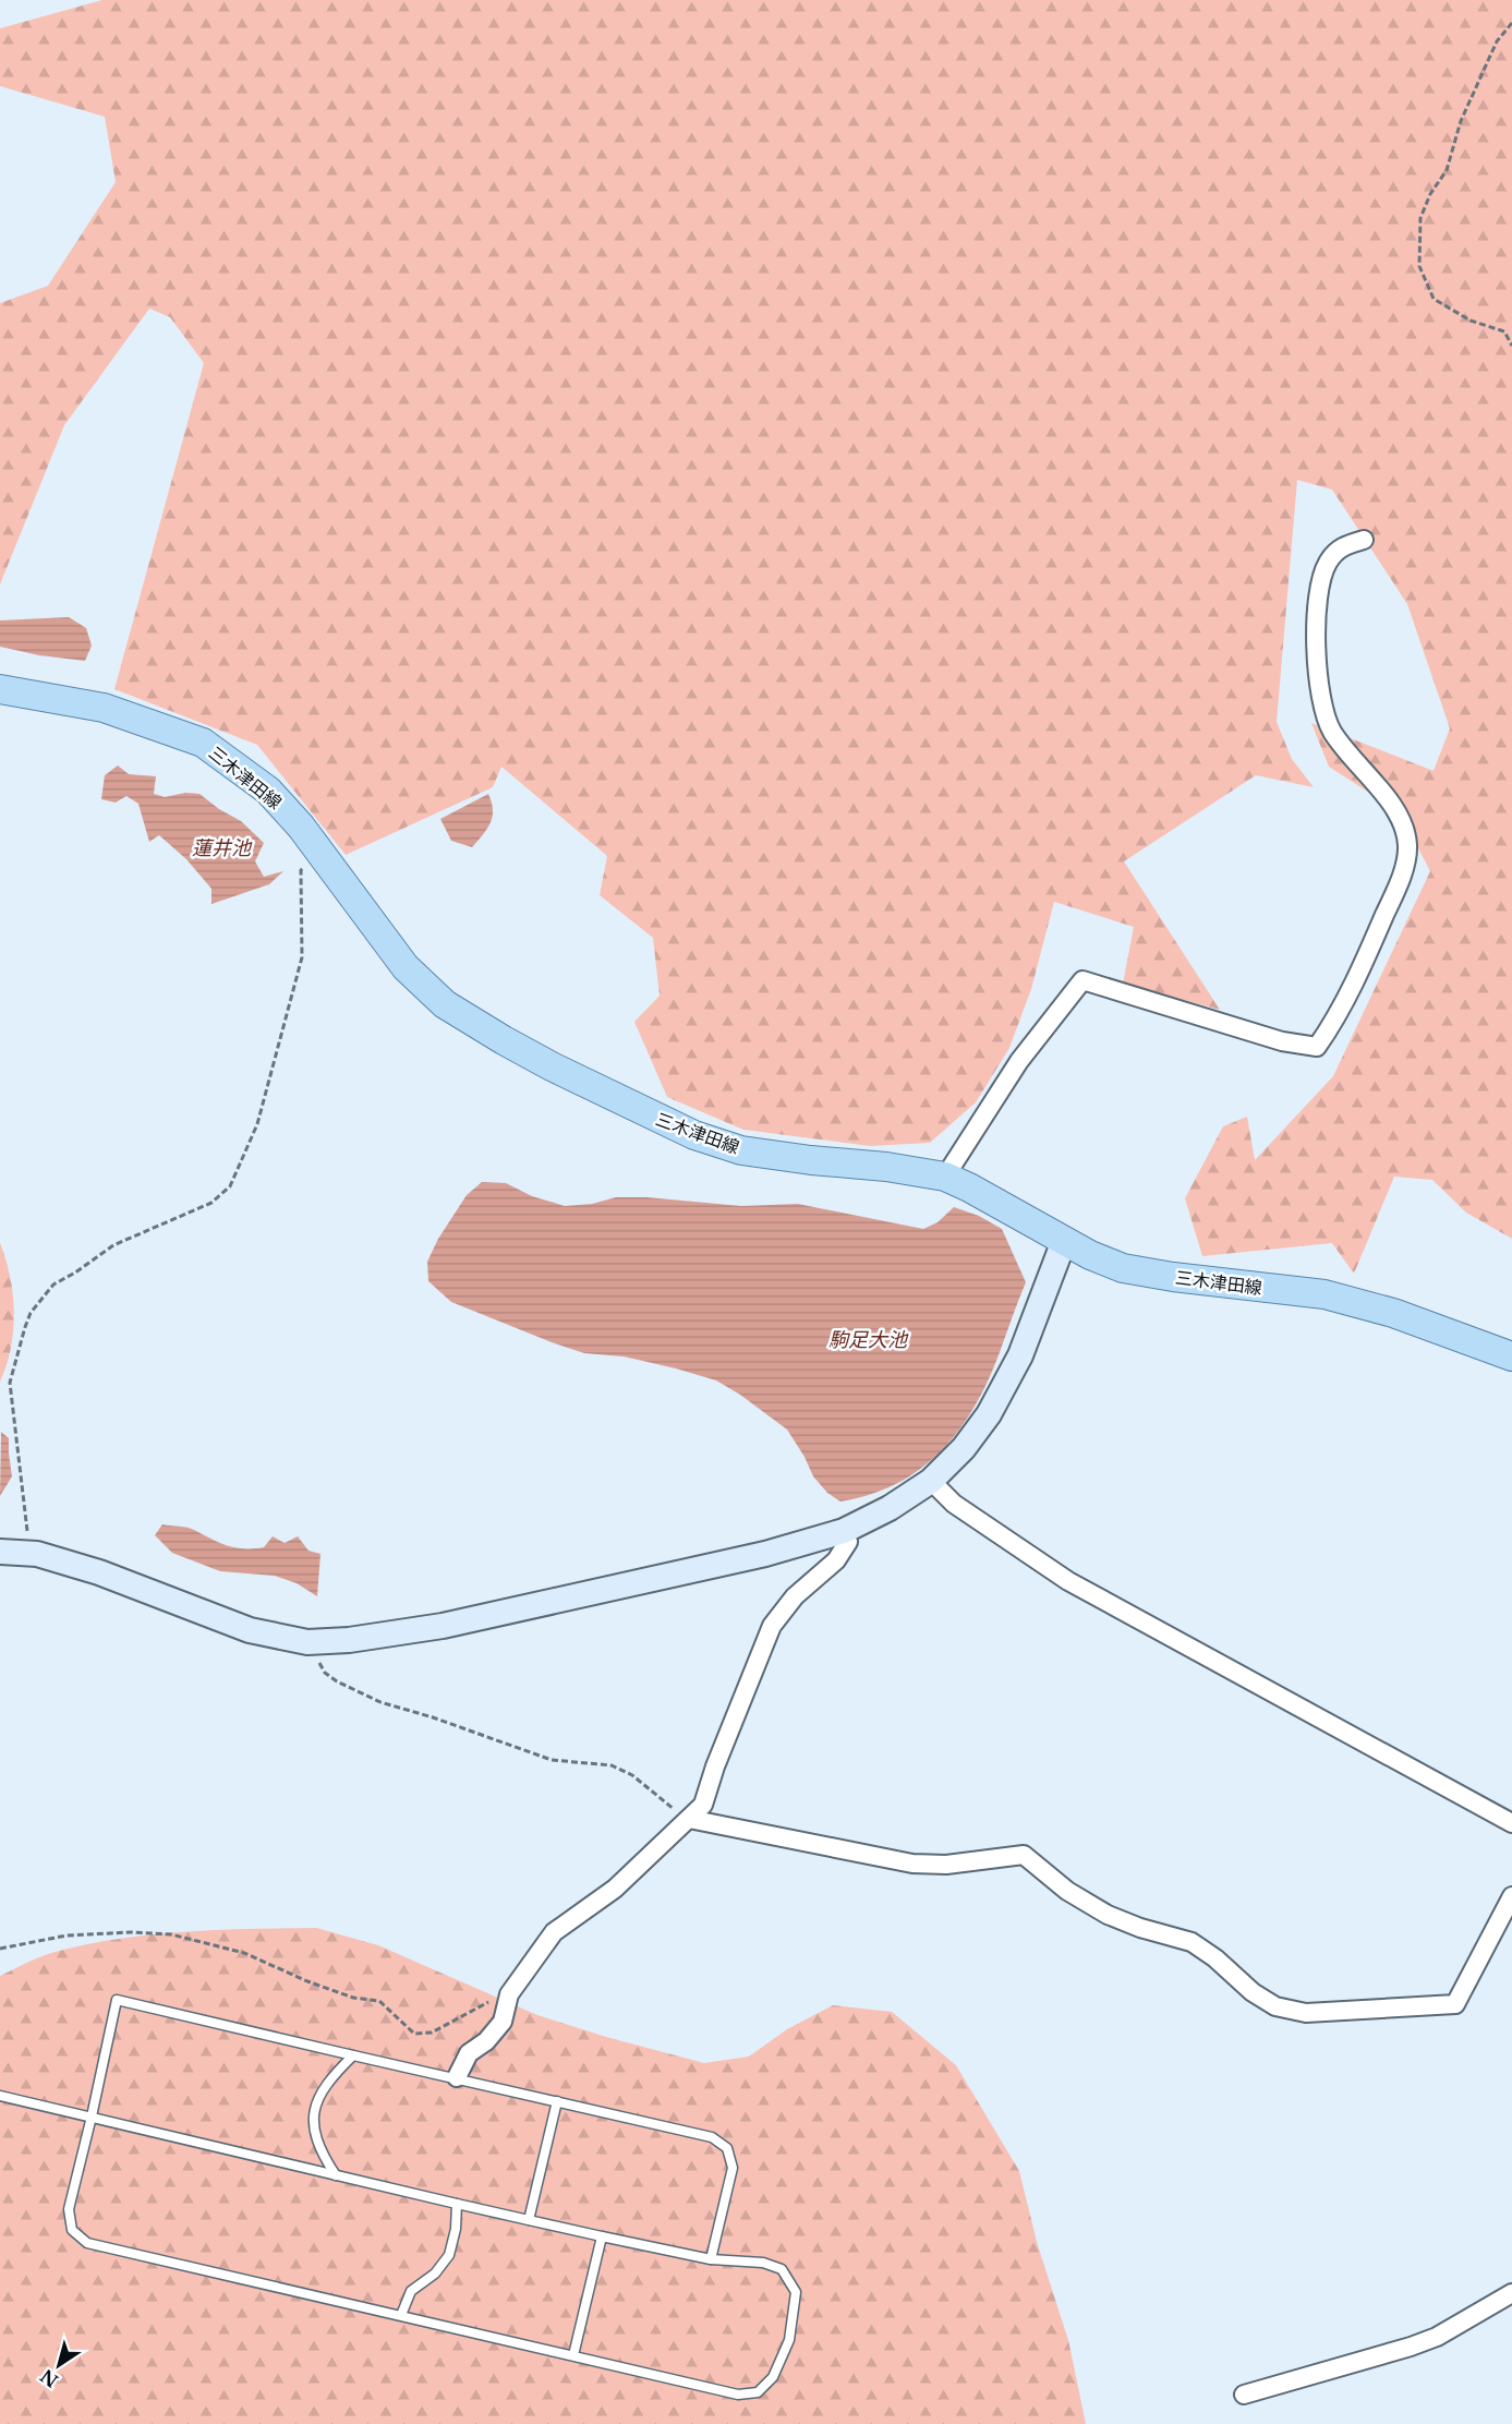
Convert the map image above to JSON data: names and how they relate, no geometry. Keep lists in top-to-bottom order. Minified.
{"streets":{"main road":["三木津田線"]},"water":["蓮井池","駒足大池"],"north":"bottom left"}
